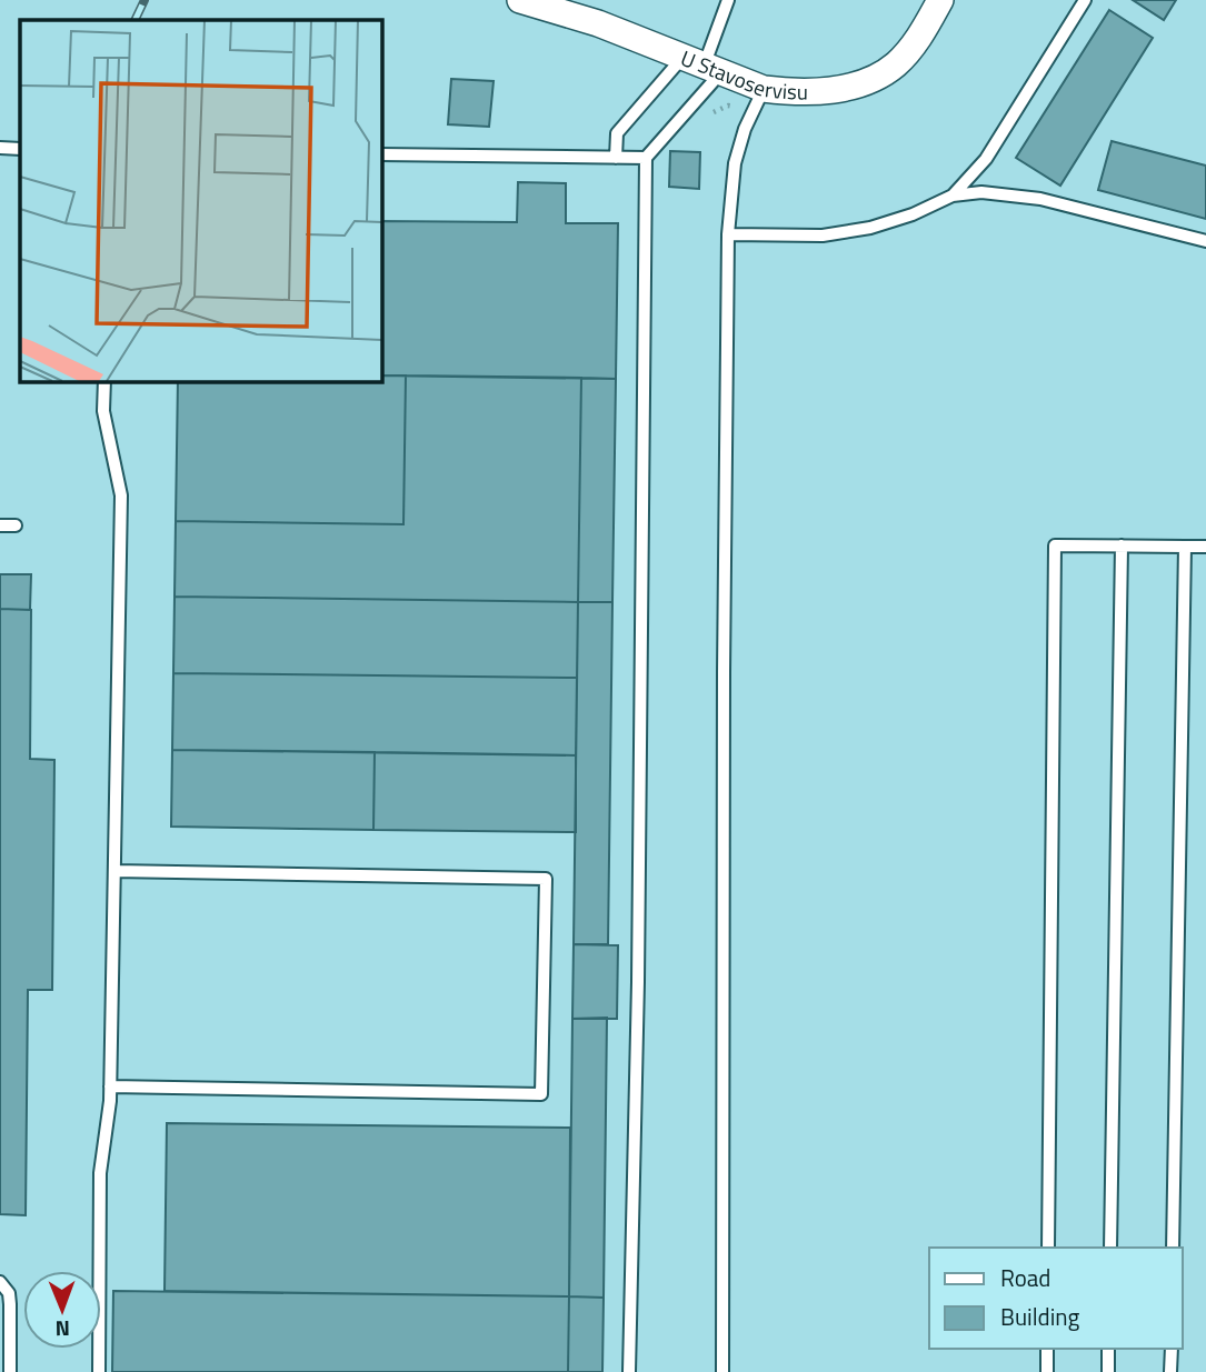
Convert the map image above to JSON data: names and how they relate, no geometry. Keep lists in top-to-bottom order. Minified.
{"streets":{"street":["U Stavoservisu"]},"legend":["Road","Building"],"north":"bottom"}
